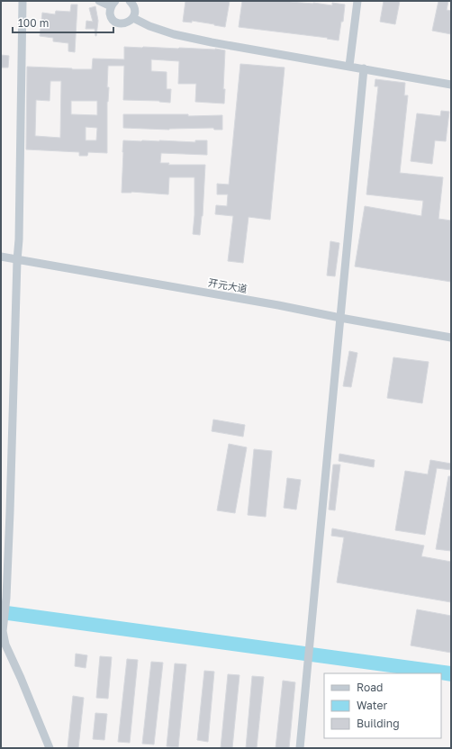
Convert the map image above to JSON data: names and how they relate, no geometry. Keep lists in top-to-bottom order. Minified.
{"streets":{"street":["开元大道"]},"legend":["Road","Water","Building"],"scale_bar":"100 m"}
